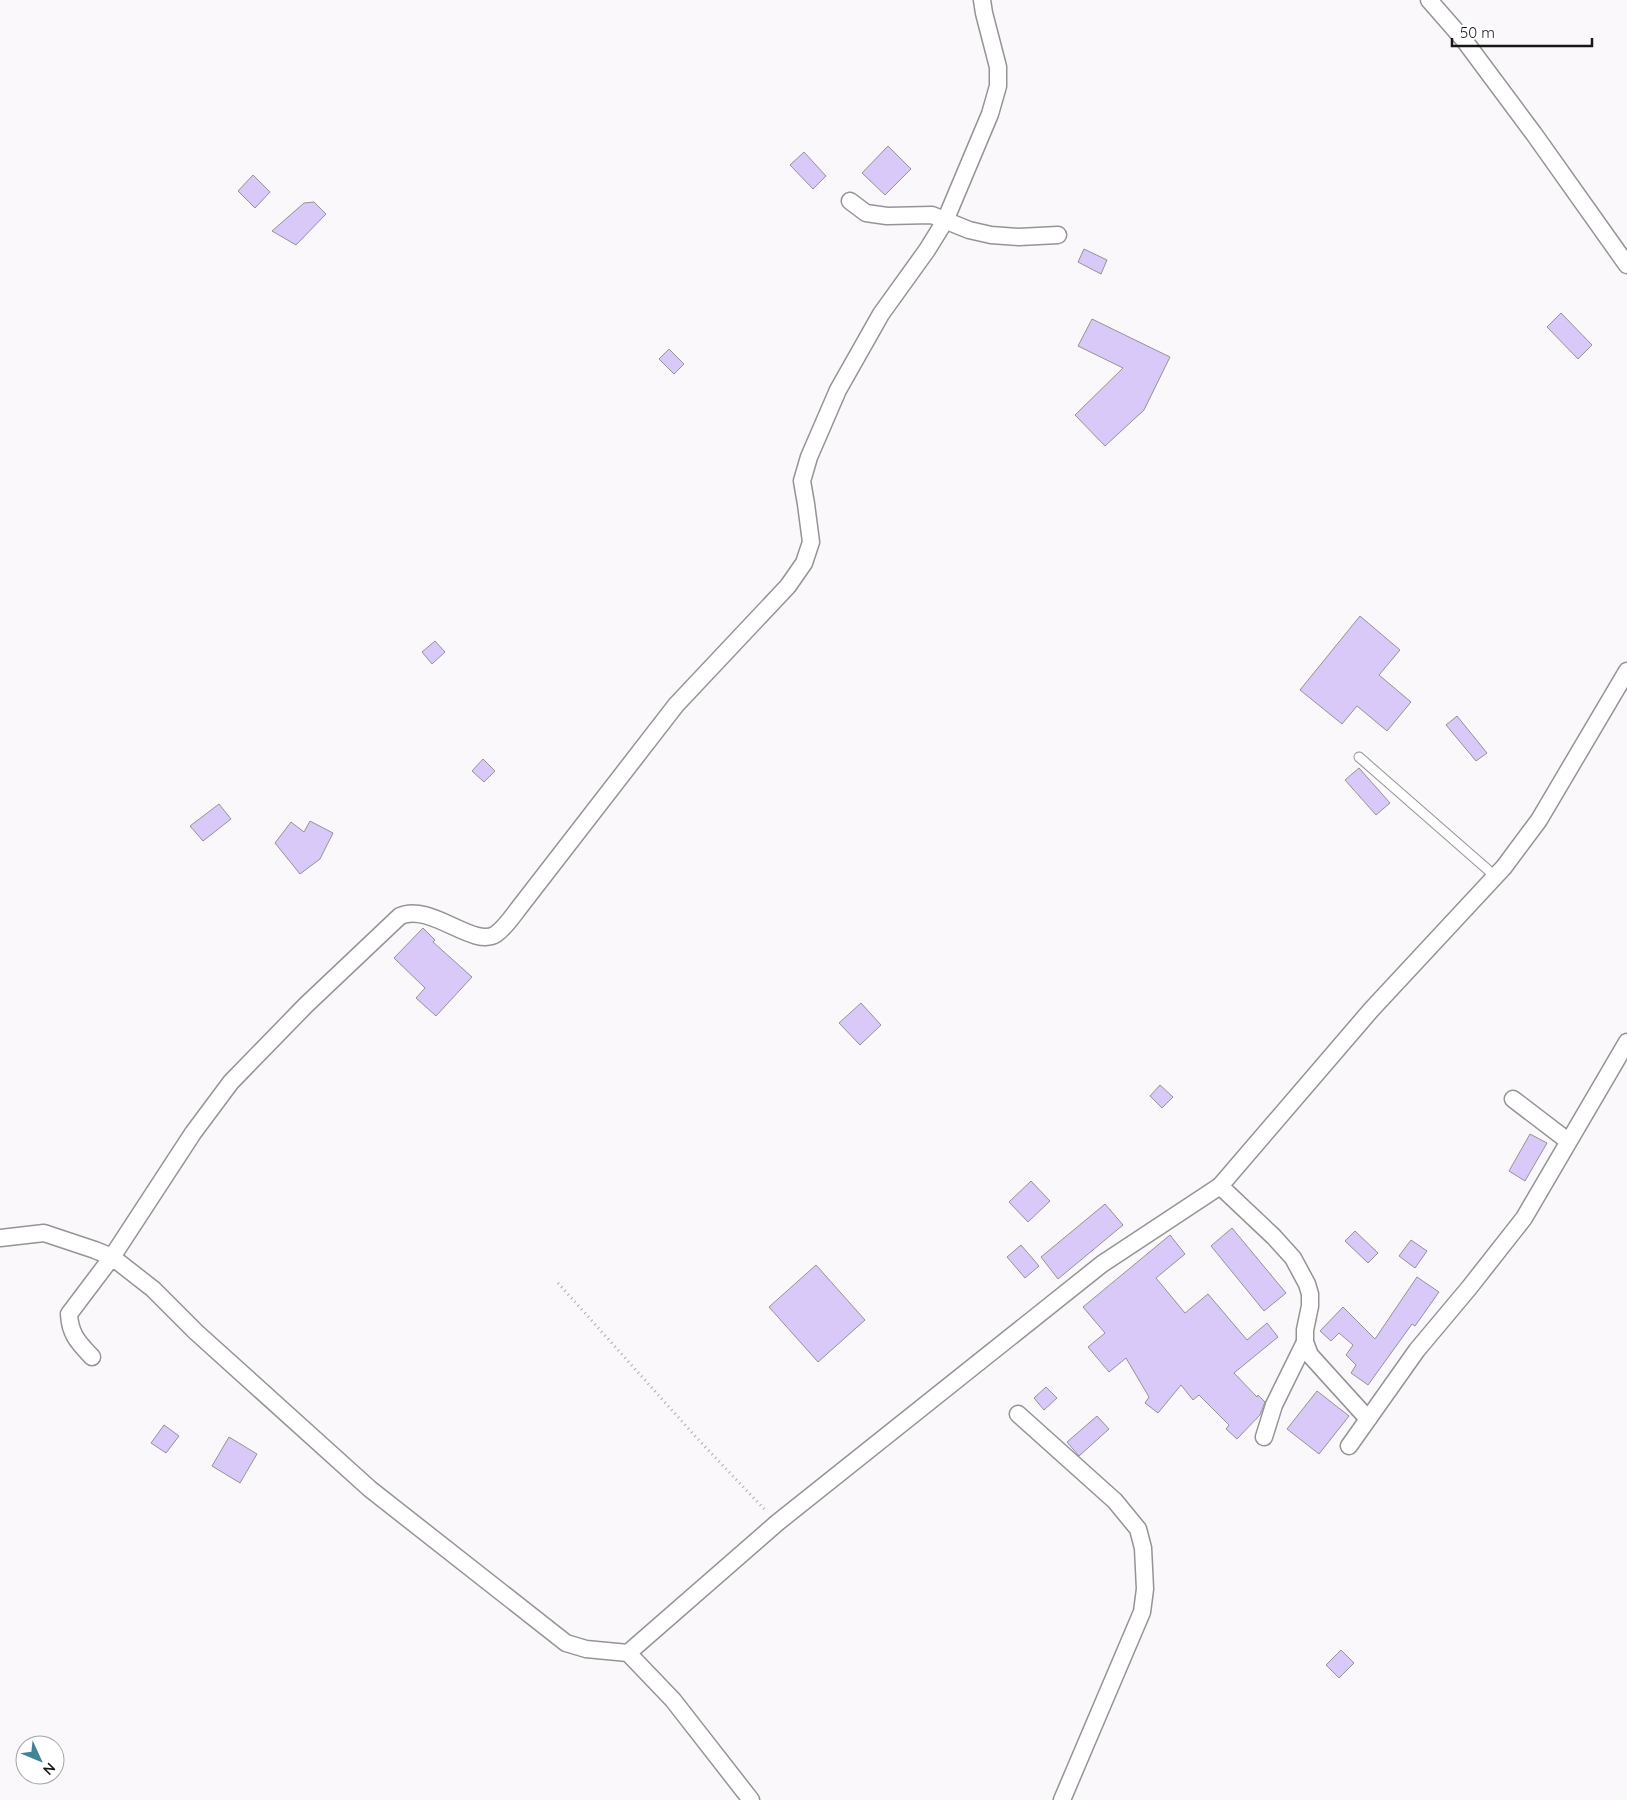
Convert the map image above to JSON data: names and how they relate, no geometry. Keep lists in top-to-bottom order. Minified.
{"scale_bar":"50 m","north":"bottom right"}
